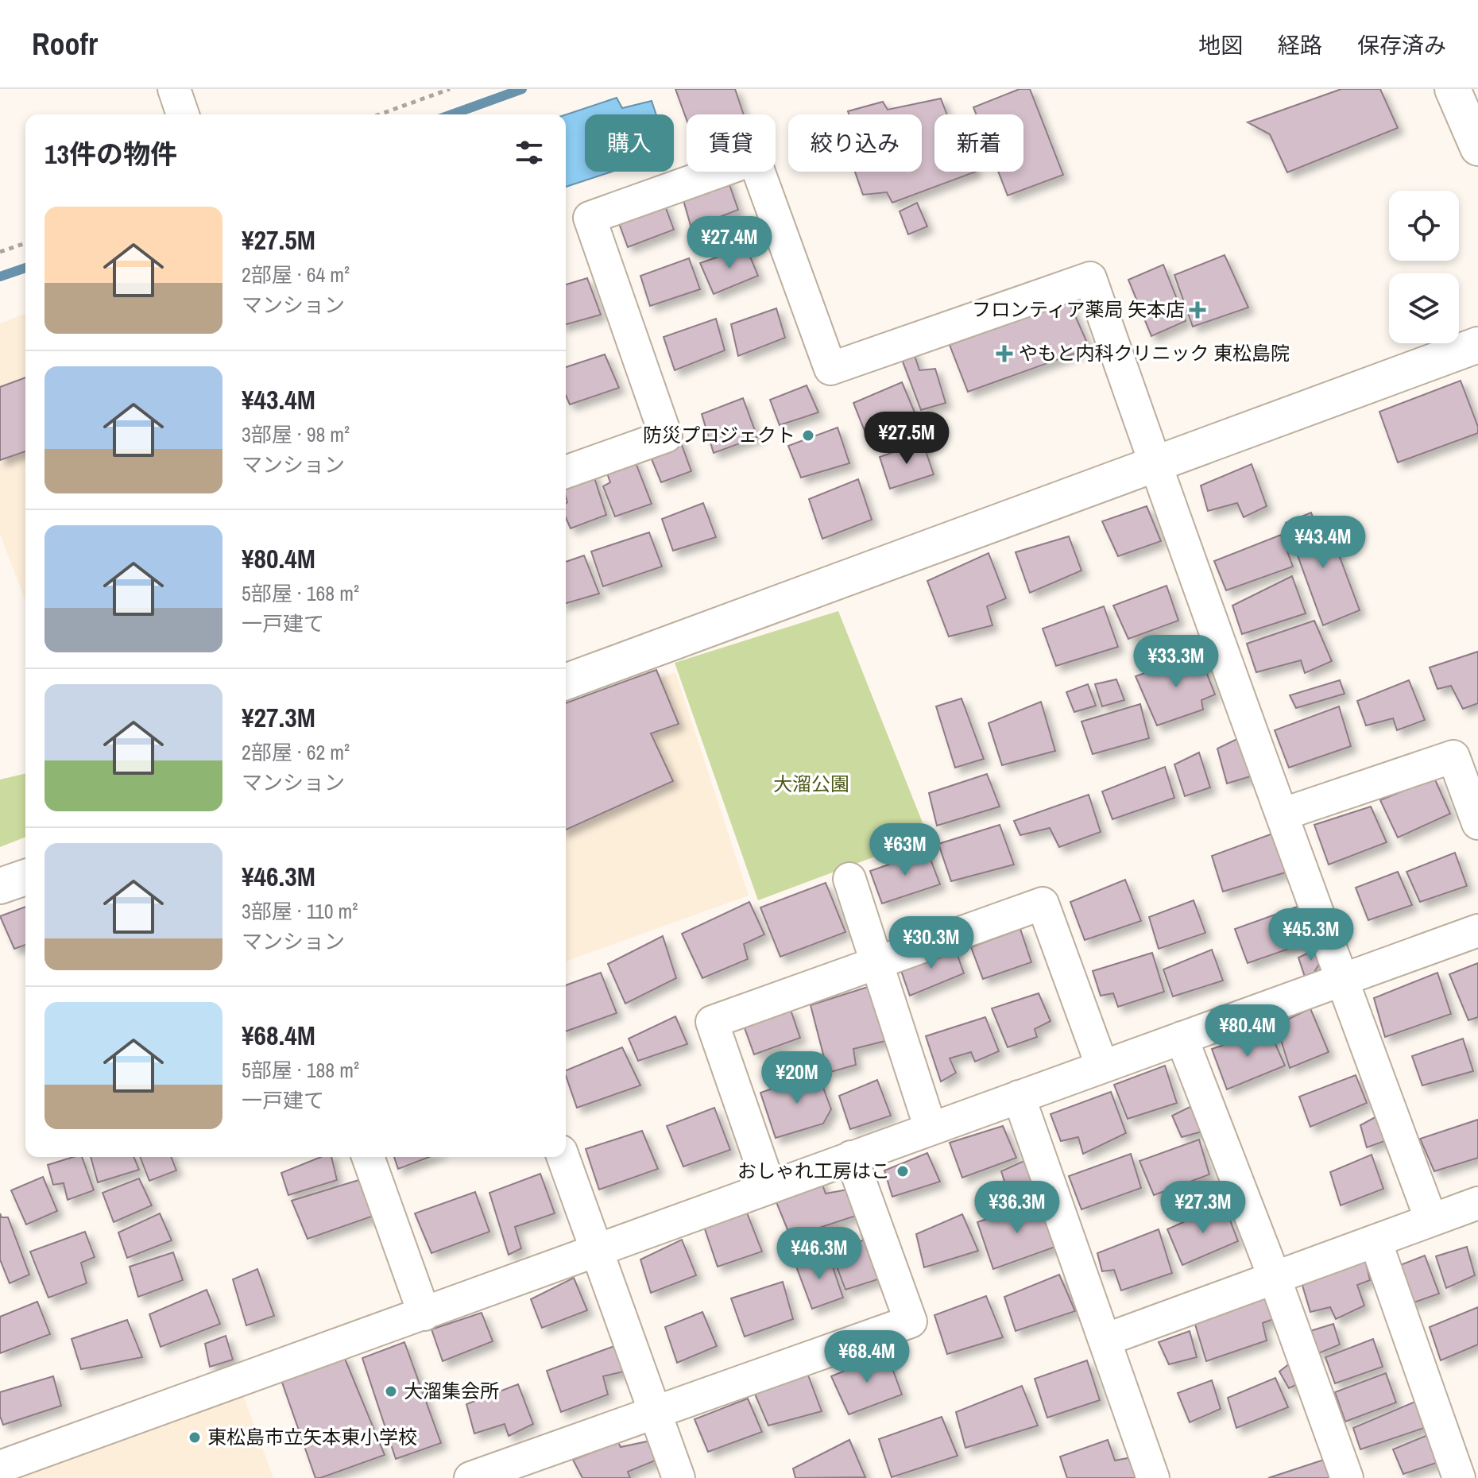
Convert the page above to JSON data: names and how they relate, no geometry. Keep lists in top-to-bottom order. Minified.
{"parks":["大溜公園"],"places":{"health":["フロンティア薬局 矢本店","やもと内科クリニック 東松島院"],"other":["防災プロジェクト","おしゃれ工房はこ","大溜集会所","東松島市立矢本東小学校"]},"page":{"header":"Roofr","nav":["地図","経路","保存済み"],"chip":["購入","賃貸","絞り込み","新着"],"heading":"13件の物件","list":[{"name":"¥27.5M","note":"2部屋 · 64 m² · マンション"},{"name":"¥43.4M","note":"3部屋 · 98 m² · マンション"},{"name":"¥80.4M","note":"5部屋 · 168 m² · 一戸建て"},{"name":"¥27.3M","note":"2部屋 · 62 m² · マンション"},{"name":"¥46.3M","note":"3部屋 · 110 m² · マンション"},{"name":"¥68.4M","note":"5部屋 · 188 m² · 一戸建て"}],"price":["¥27.4M","¥27.5M","¥43.4M","¥33.3M","¥63M","¥45.3M","¥30.3M","¥80.4M","¥20M","¥36.3M","¥27.3M","¥46.3M","¥68.4M"]}}
